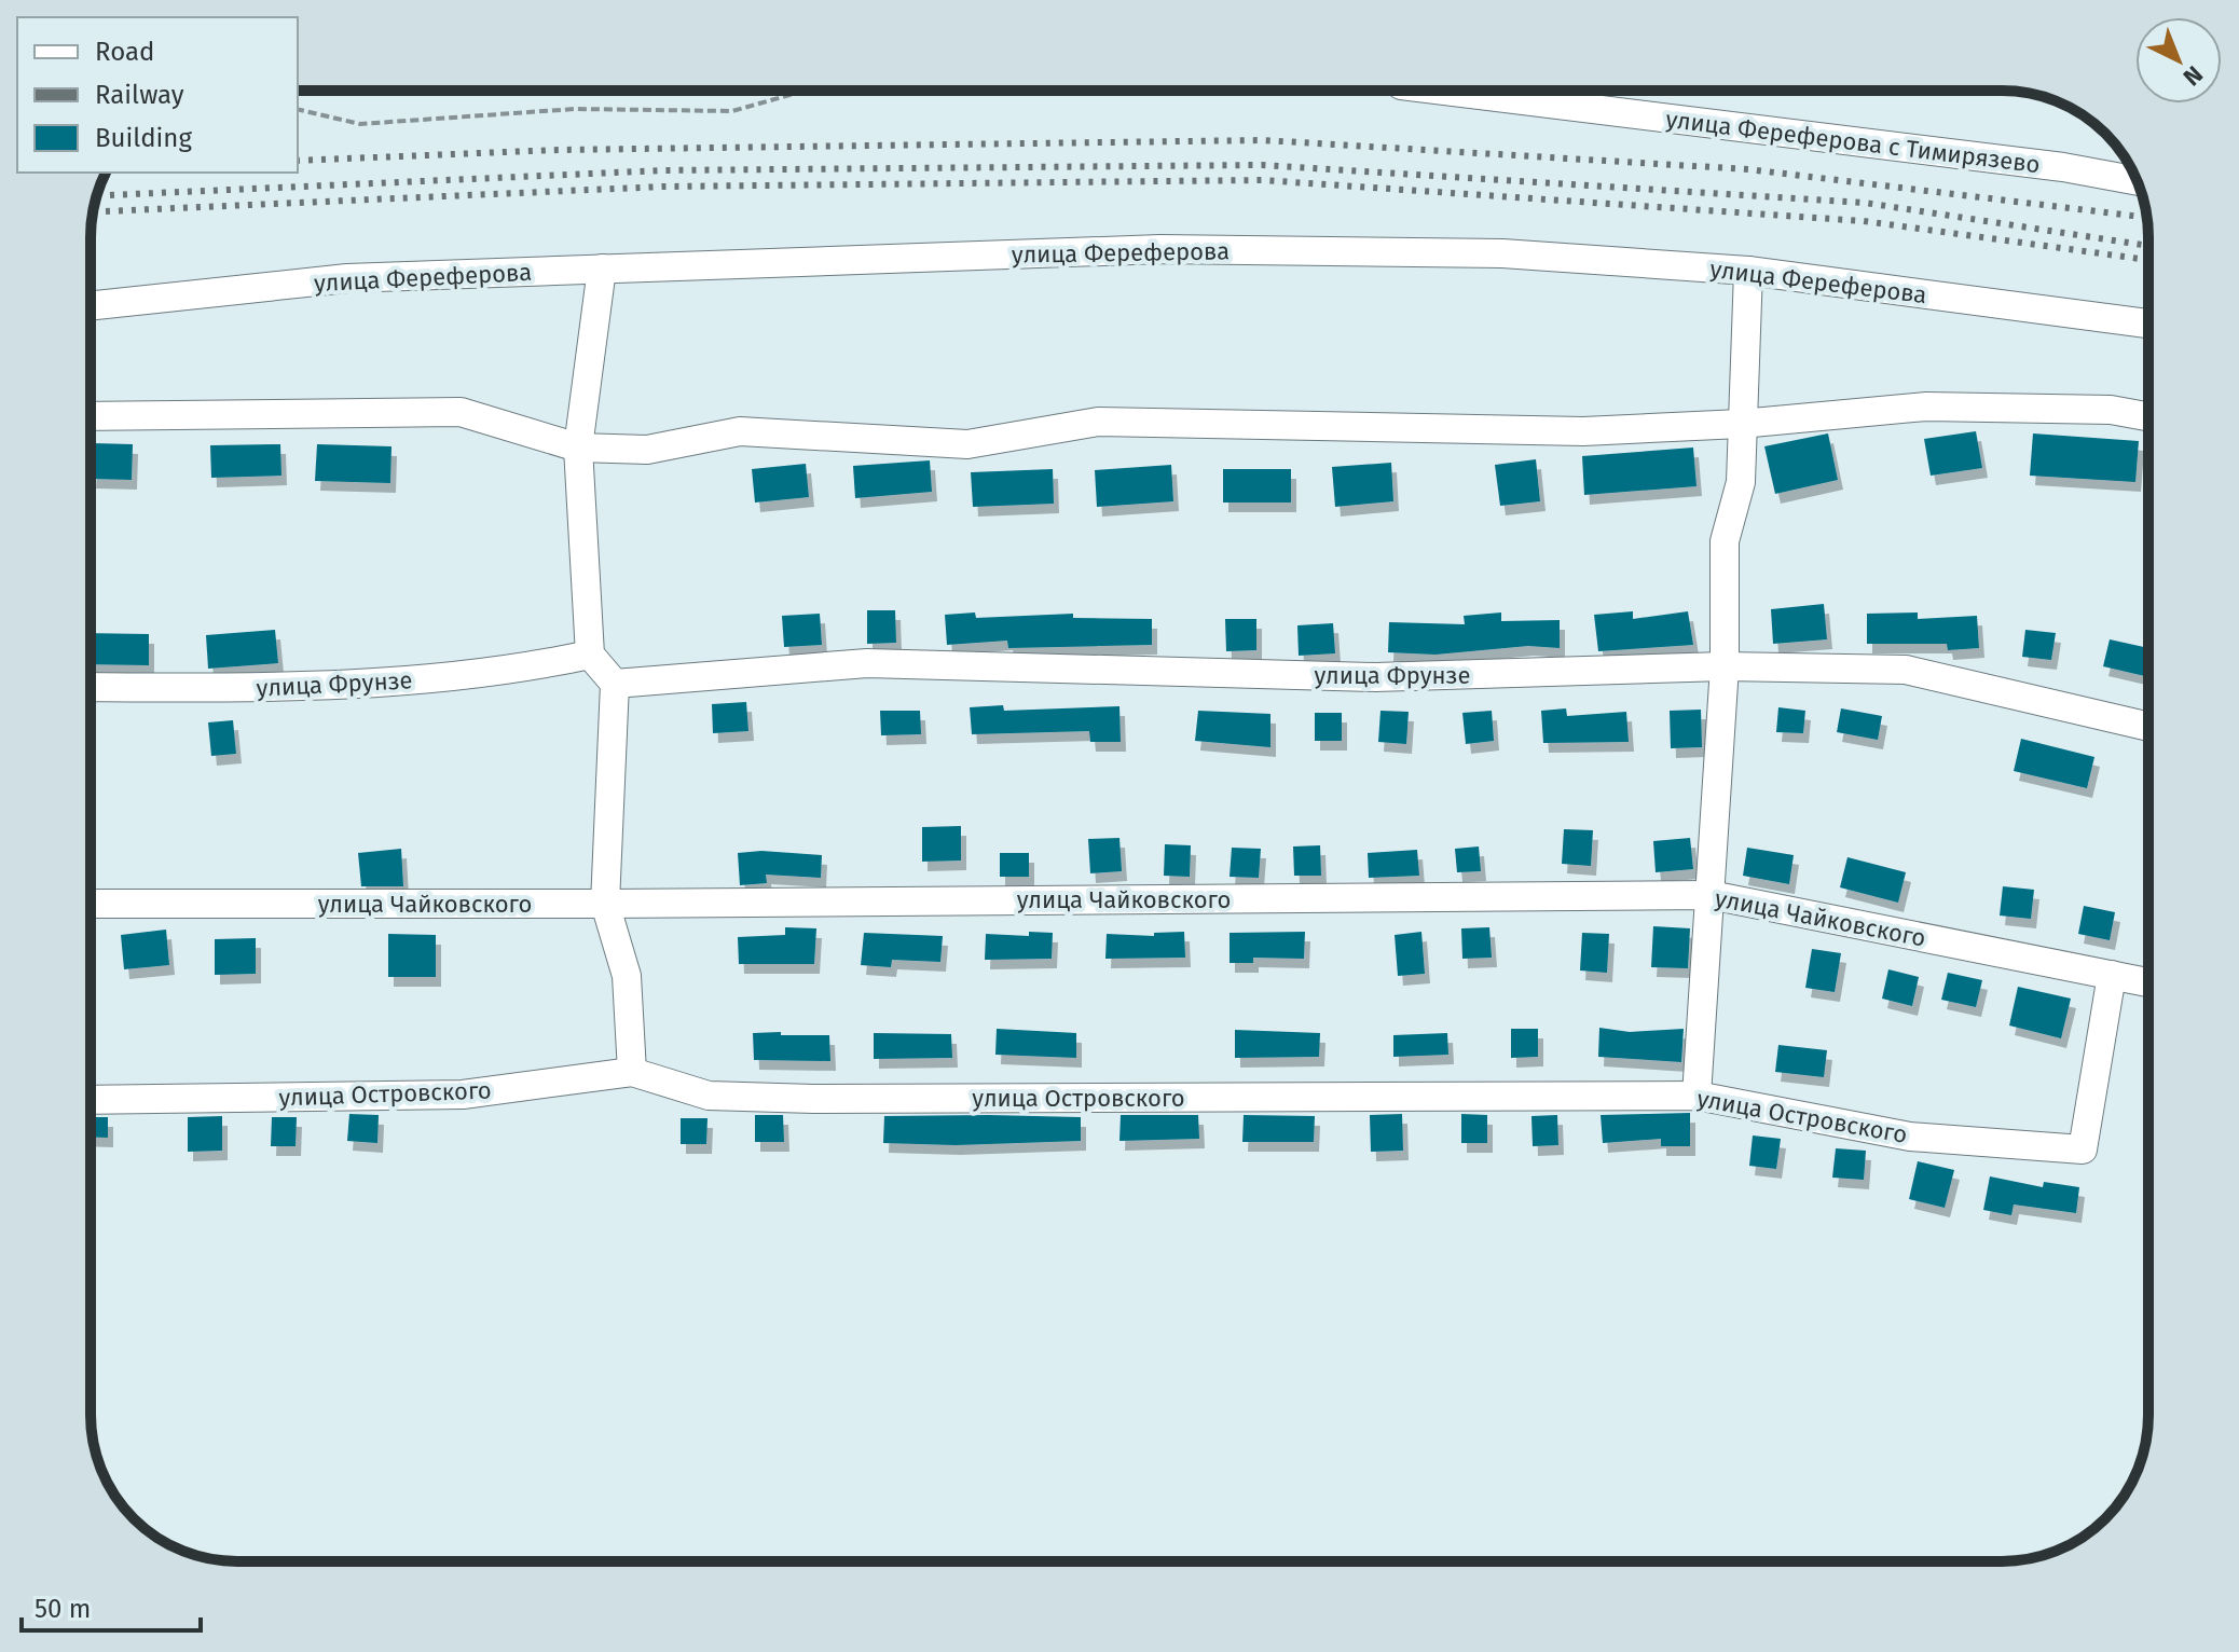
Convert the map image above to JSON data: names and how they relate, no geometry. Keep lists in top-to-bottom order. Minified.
{"streets":{"street":["улица Фереферова с Тимирязево","улица Фереферова","улица Фрунзе","улица Чайковского","улица Островского"]},"crossings":[["улица Чайковского","улица Островского"]],"legend":["Road","Railway","Building"],"scale_bar":"50 m","north":"bottom right"}
